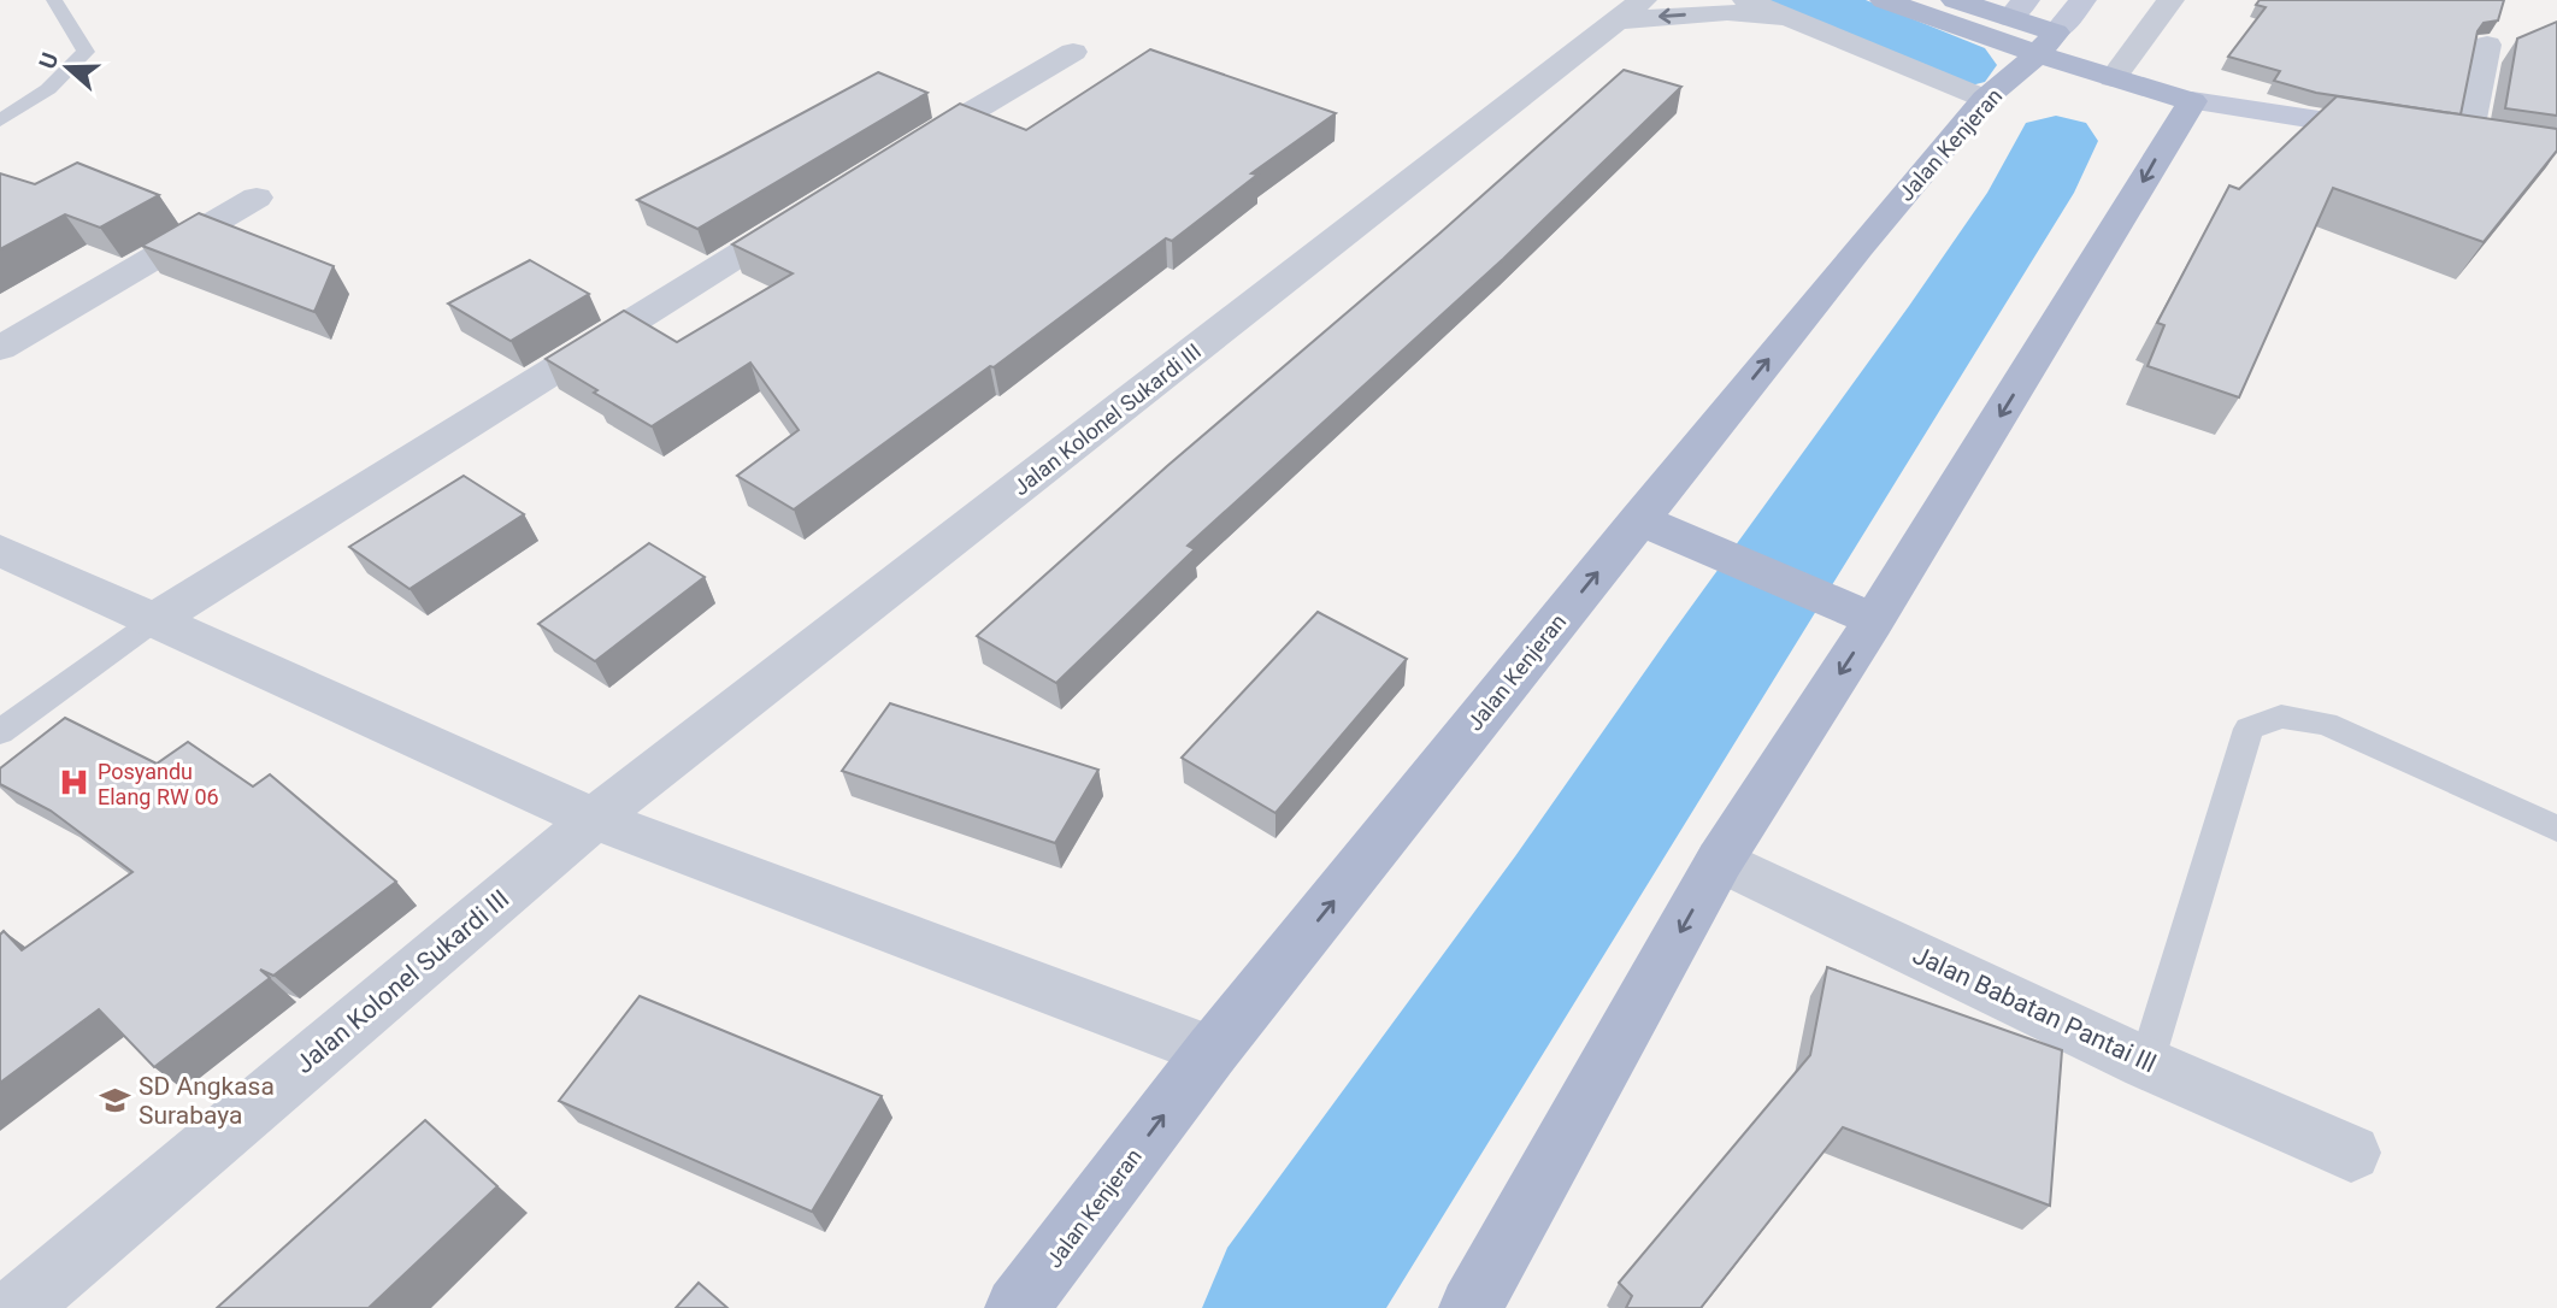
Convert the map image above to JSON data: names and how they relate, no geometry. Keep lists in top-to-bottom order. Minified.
{"streets":{"main road":["Jalan Kenjeran"],"street":["Jalan Kolonel Sukardi III","Jalan Babatan Pantai Ill"]},"places":{"hospital":["Posyandu Elang RW 06"],"school or university":["SD Angkasa Surabaya"]},"north":"left"}
